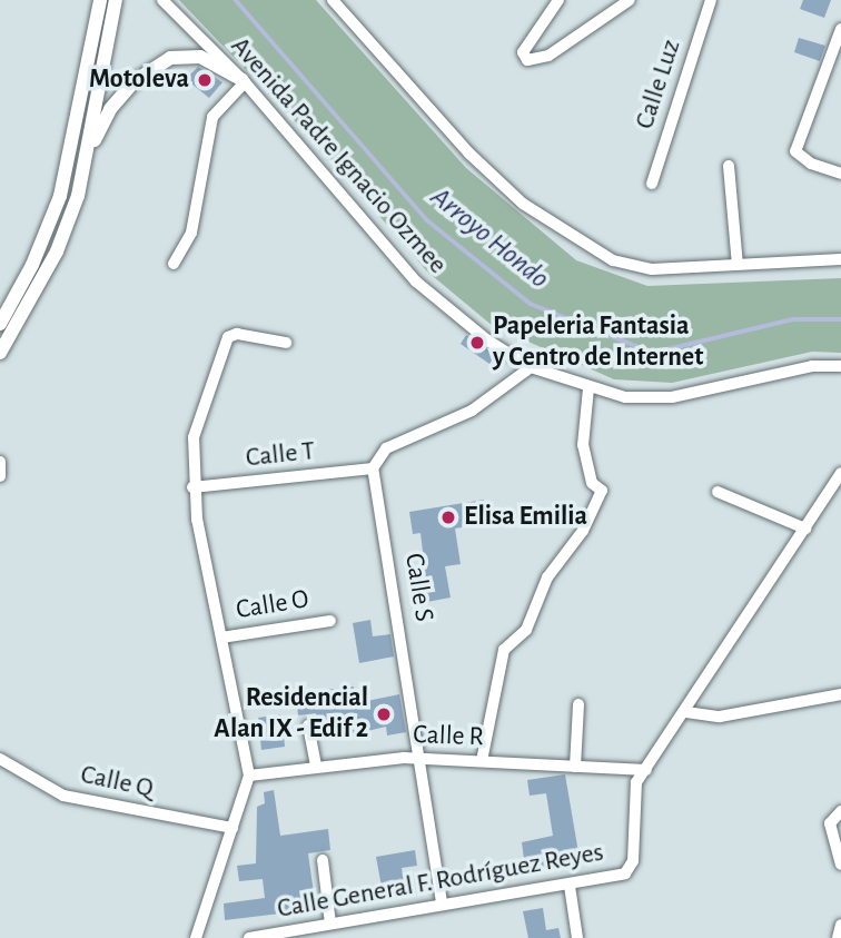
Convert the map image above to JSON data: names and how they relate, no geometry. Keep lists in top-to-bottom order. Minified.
{"streets":{"street":["Calle Luz","Avenida Padre Ignacio Ozmee","Calle T","Calle S","Calle O","Calle R","Calle Q","Calle General F. Rodríguez Reyes"]},"crossings":[["Calle T","Calle S"],["Calle S","Calle R"],["Calle S","Calle General F. Rodríguez Reyes"],["Calle R","Calle General F. Rodríguez Reyes"]],"water":["Arroyo Hondo"],"places":["Motoleva","Papeleria Fantasia y Centro de Internet","Elisa Emilia","Residencial Alan IX - Edif 2"]}
